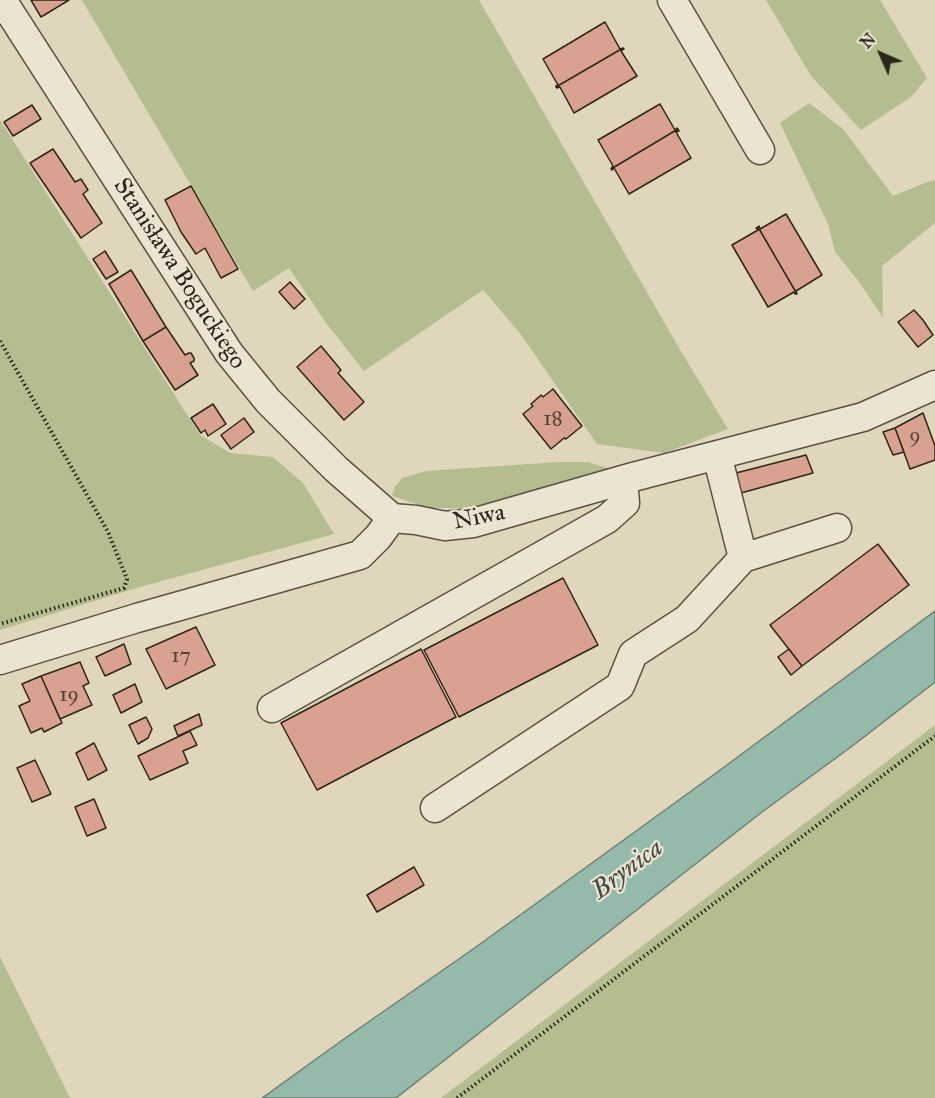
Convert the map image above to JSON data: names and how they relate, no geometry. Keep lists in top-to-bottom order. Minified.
{"streets":{"street":["Stanisława Boguckiego","Niwa"]},"crossings":[["Stanisława Boguckiego","Niwa"]],"water":["Brynica"],"house_numbers":["18","9","17","19"],"north":"top left"}
